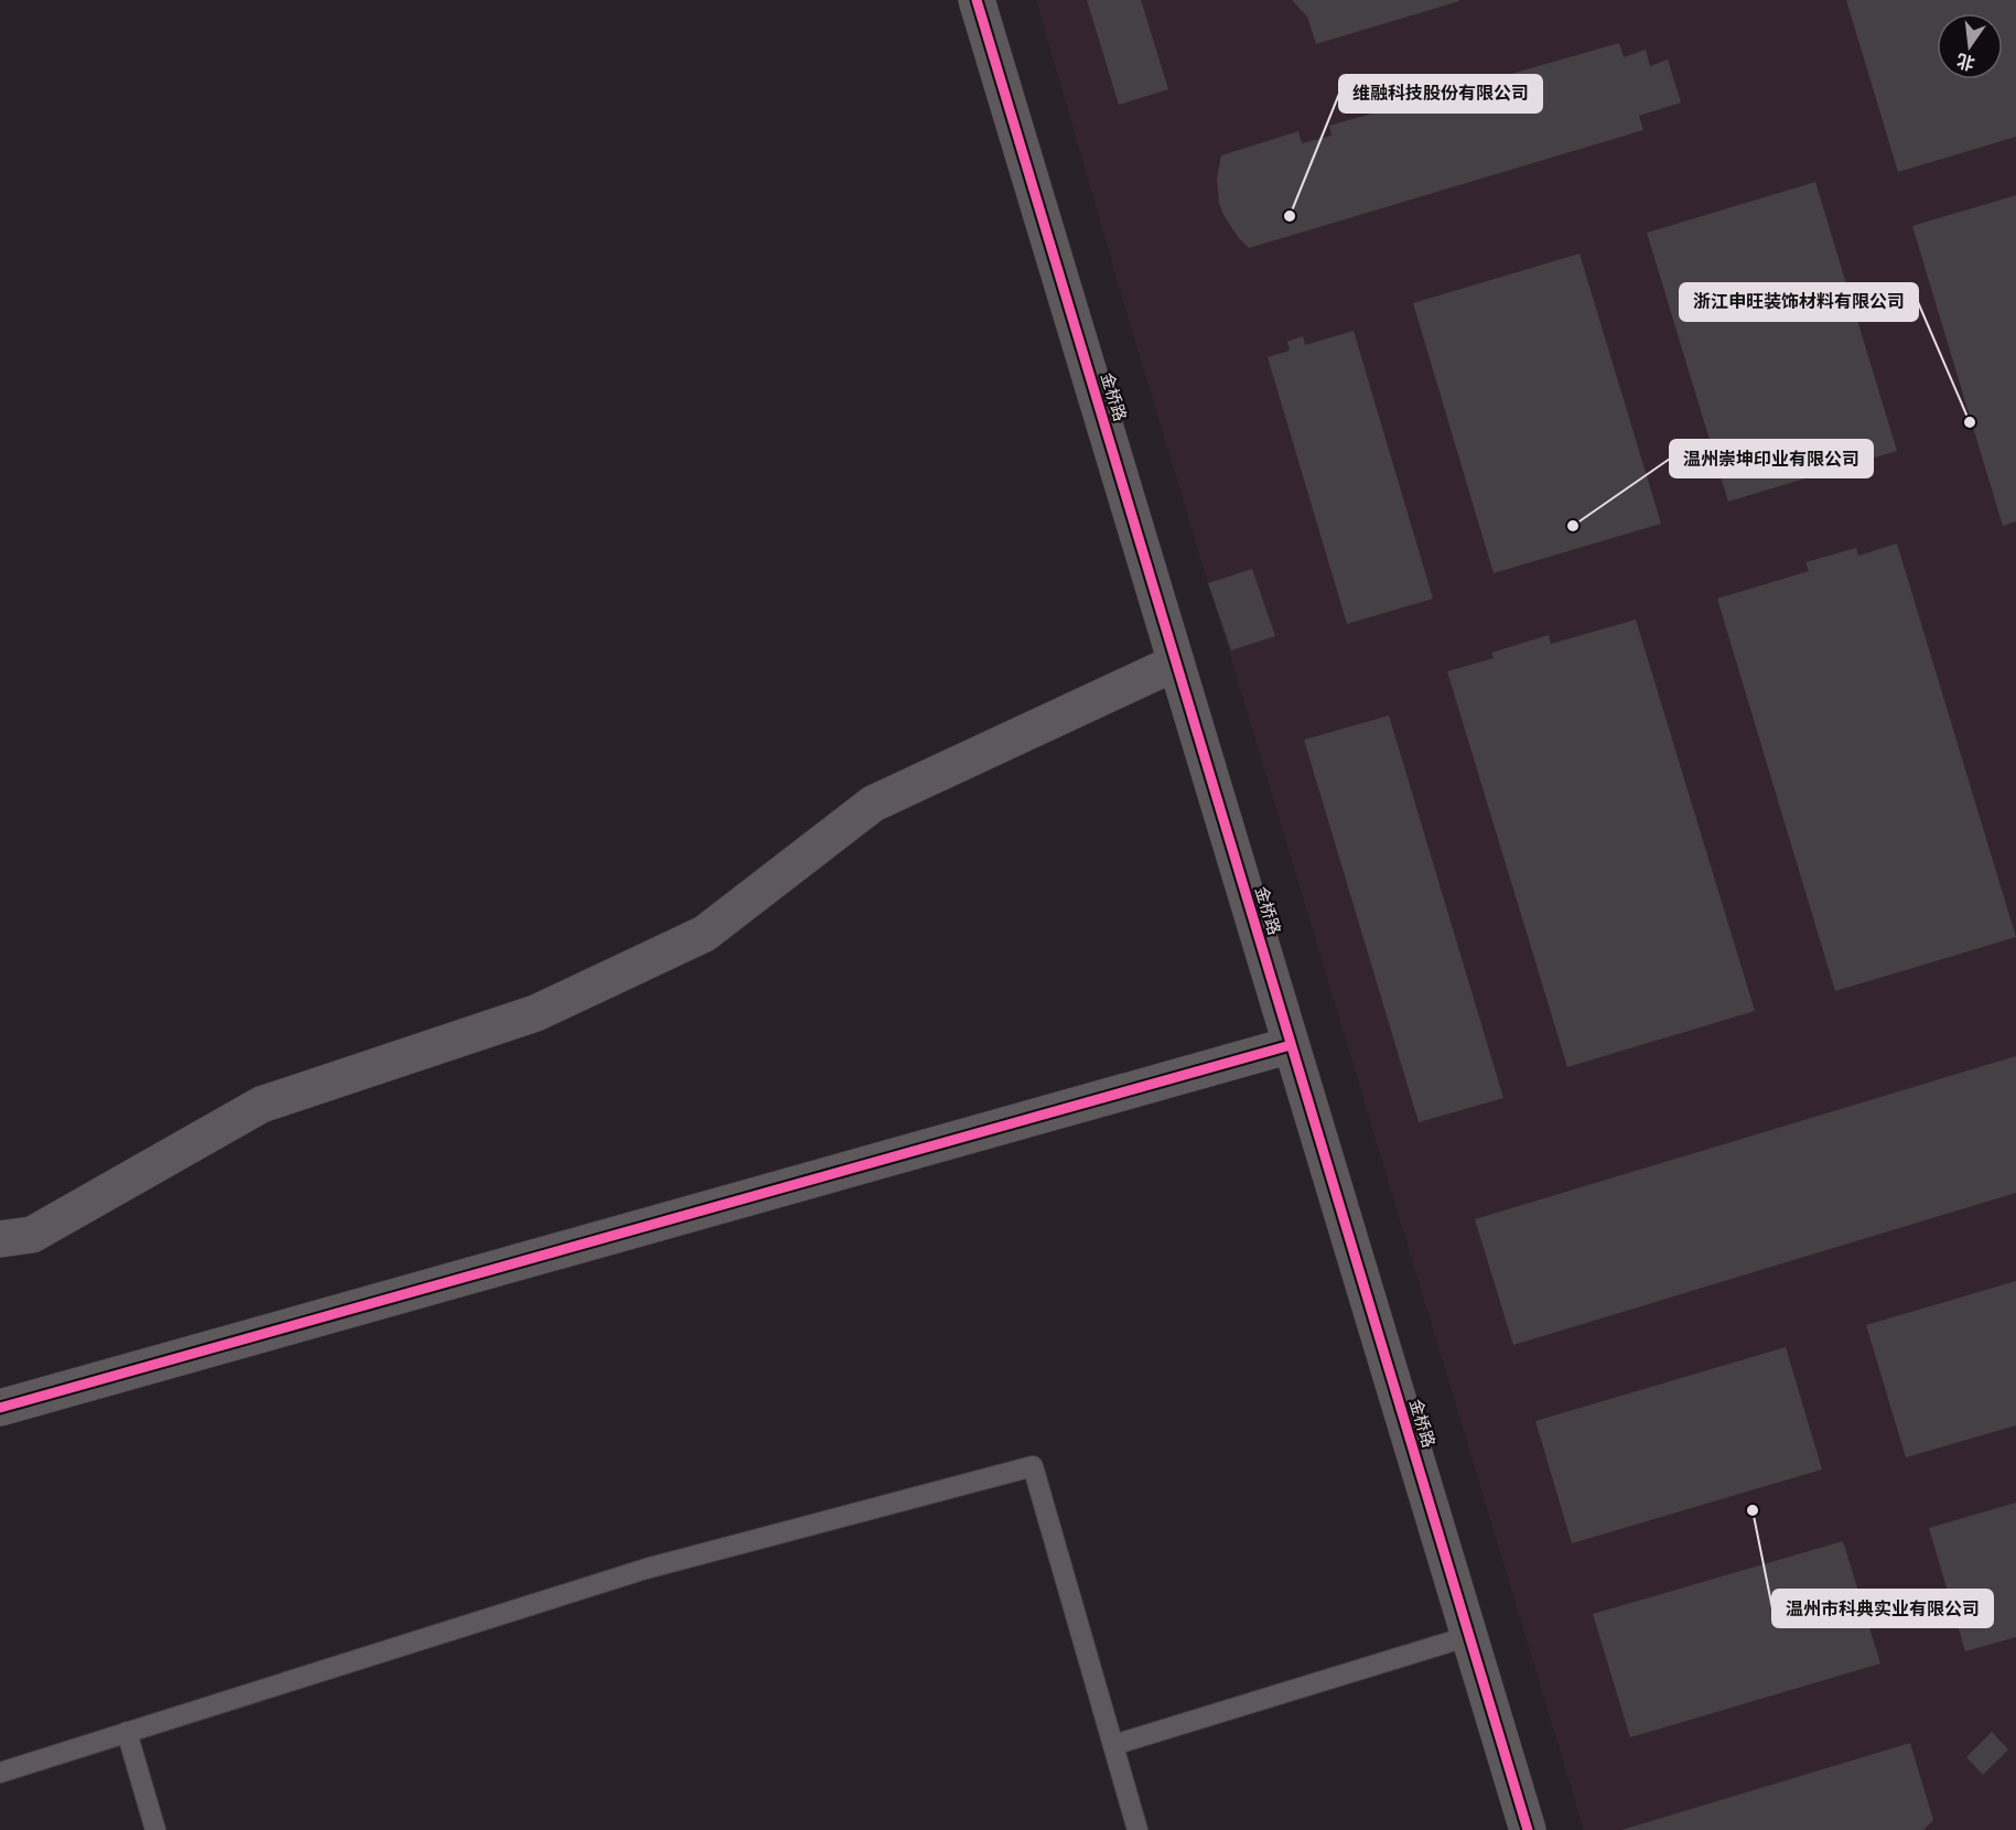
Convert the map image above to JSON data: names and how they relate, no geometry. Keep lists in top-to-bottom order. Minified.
{"streets":{"street":["金桥路"]},"places":["维融科技股份有限公司","浙江申旺装饰材料有限公司","温州崇坤印业有限公司","温州市科典实业有限公司"],"north":"bottom"}
